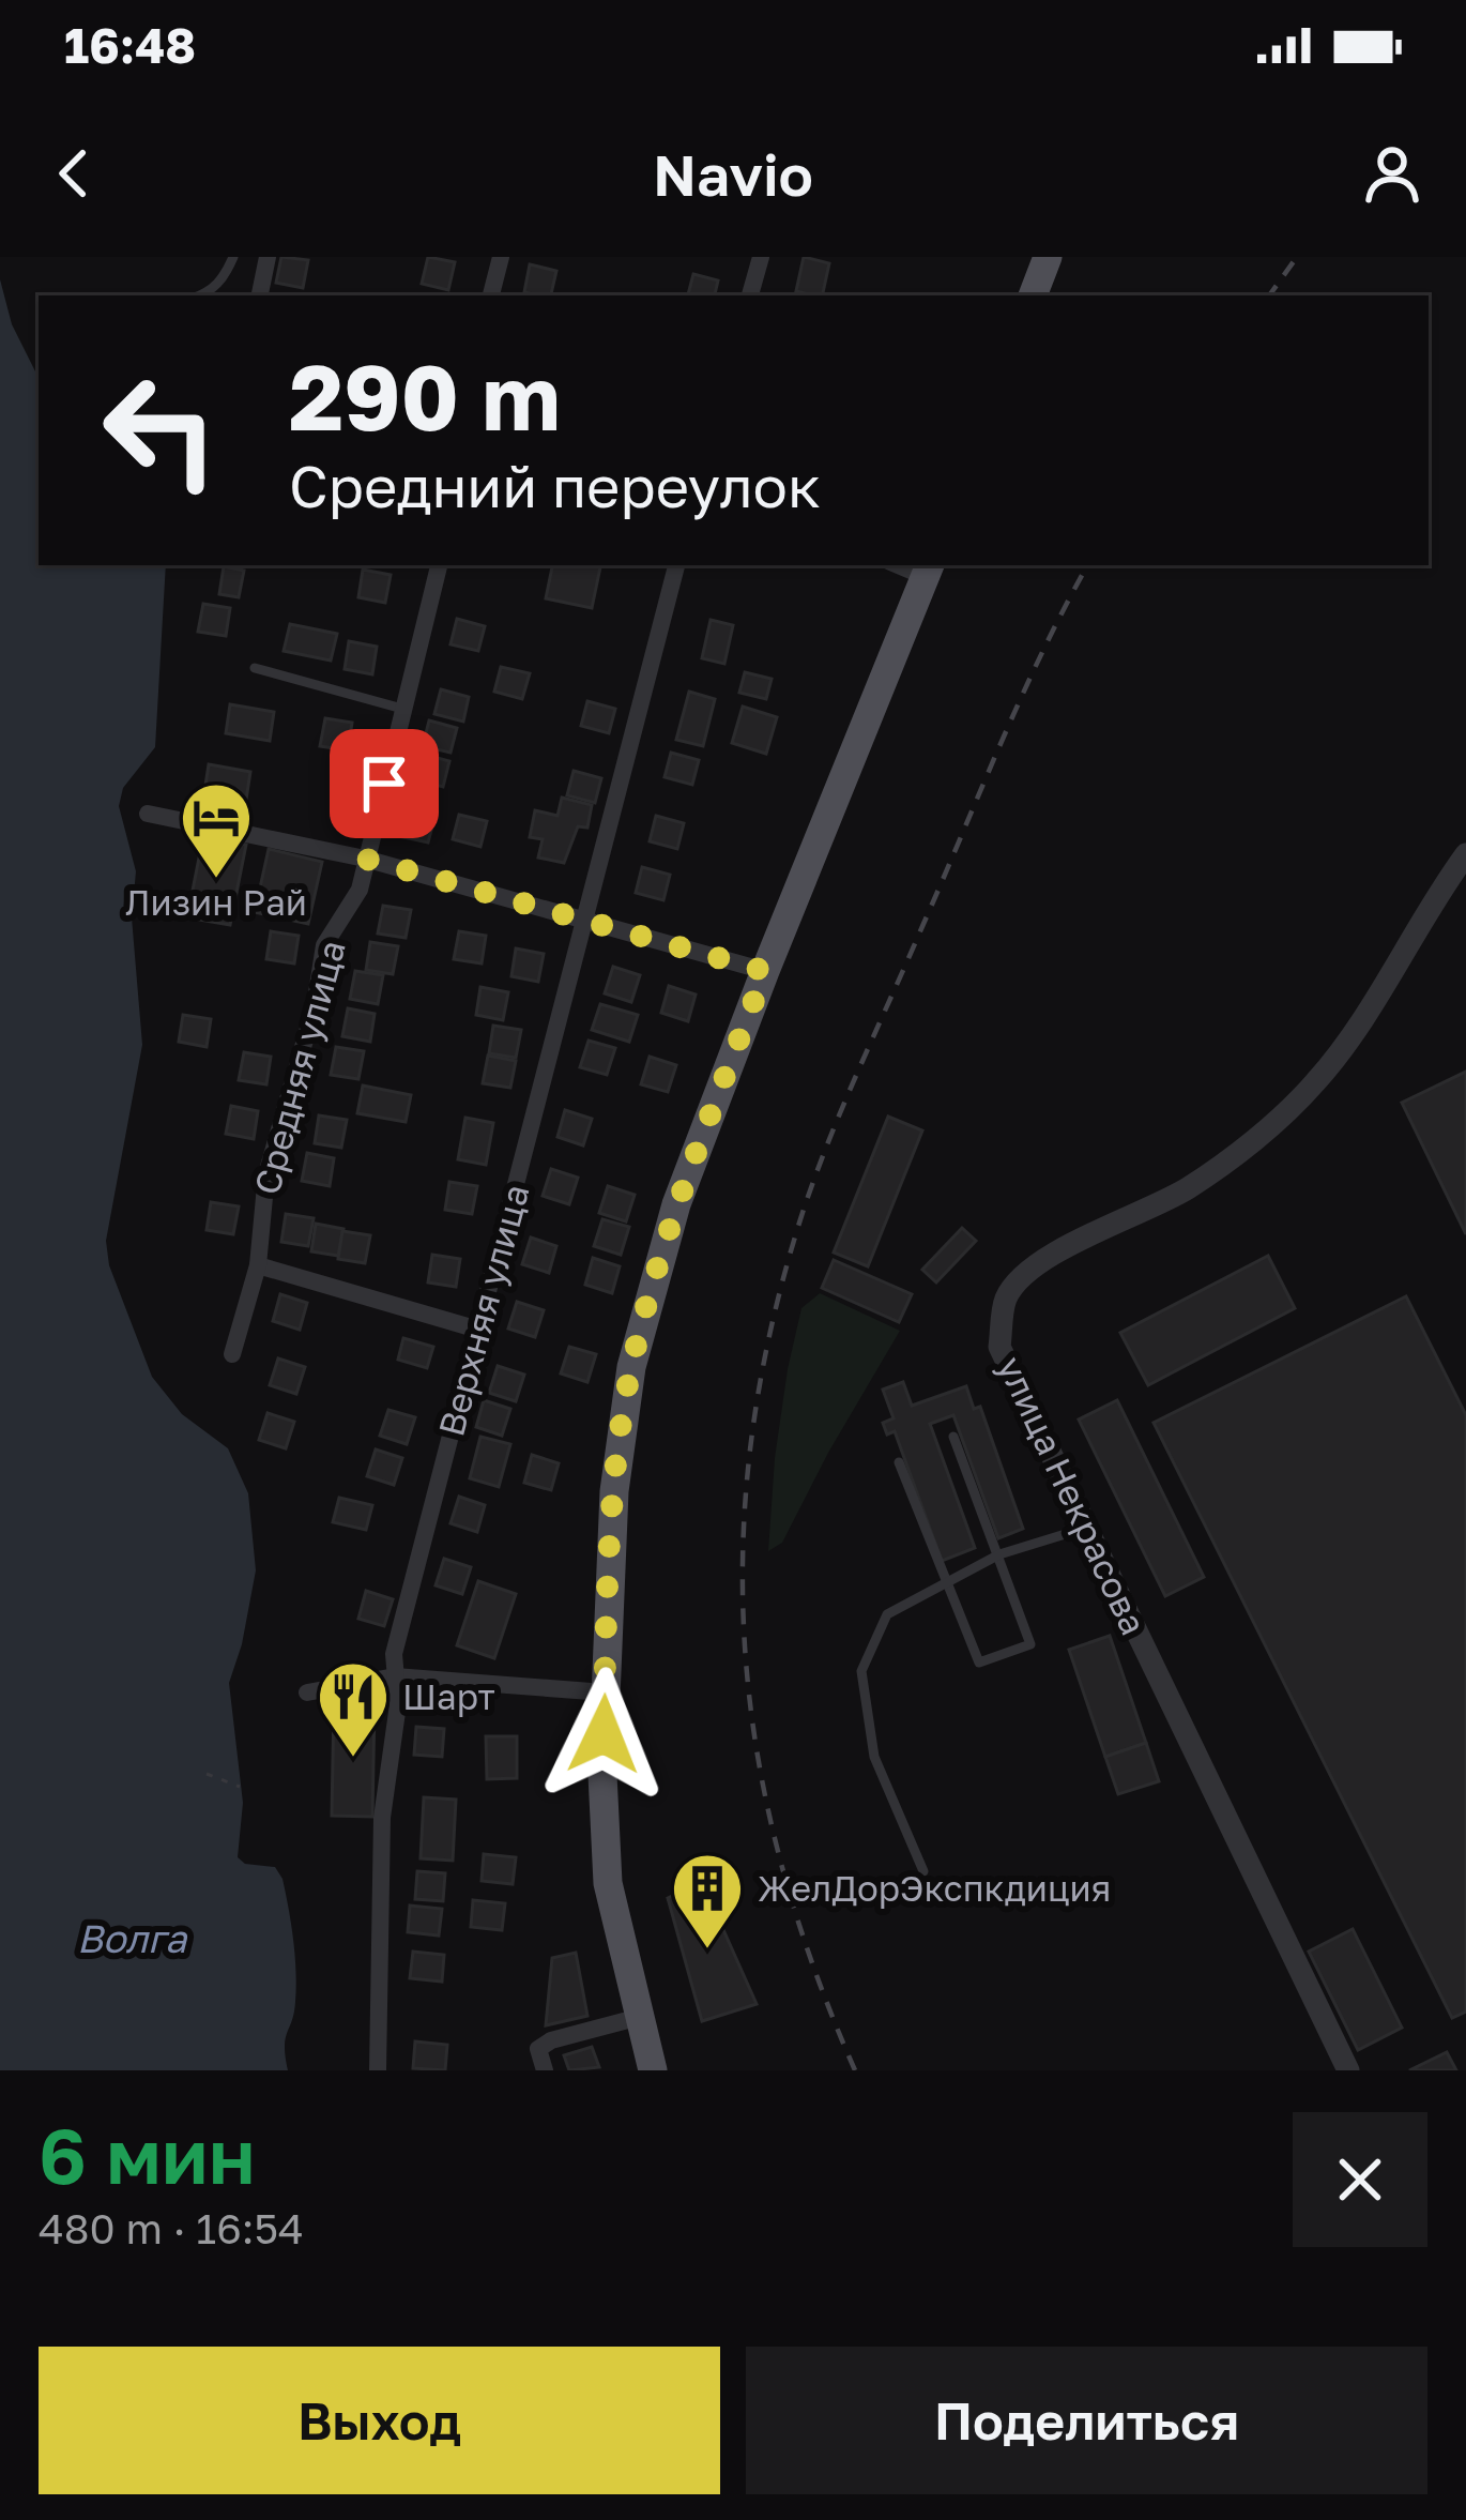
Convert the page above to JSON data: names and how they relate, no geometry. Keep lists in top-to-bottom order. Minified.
{"streets":{"street":["Средняя улица","Верхняя улица","улица Некрасова"]},"water":["Волга"],"places":{"hotel":["Лизин Рай"],"restaurant":["Шарт"],"building":["ЖелДорЭкспкдиция"]},"page":{"status":"16:48","header":"Navio","turn":["290 m","Средний переулок"],"heading":["6 мин","480 m · 16:54"],"buttons":["Выход","Поделиться"]}}
